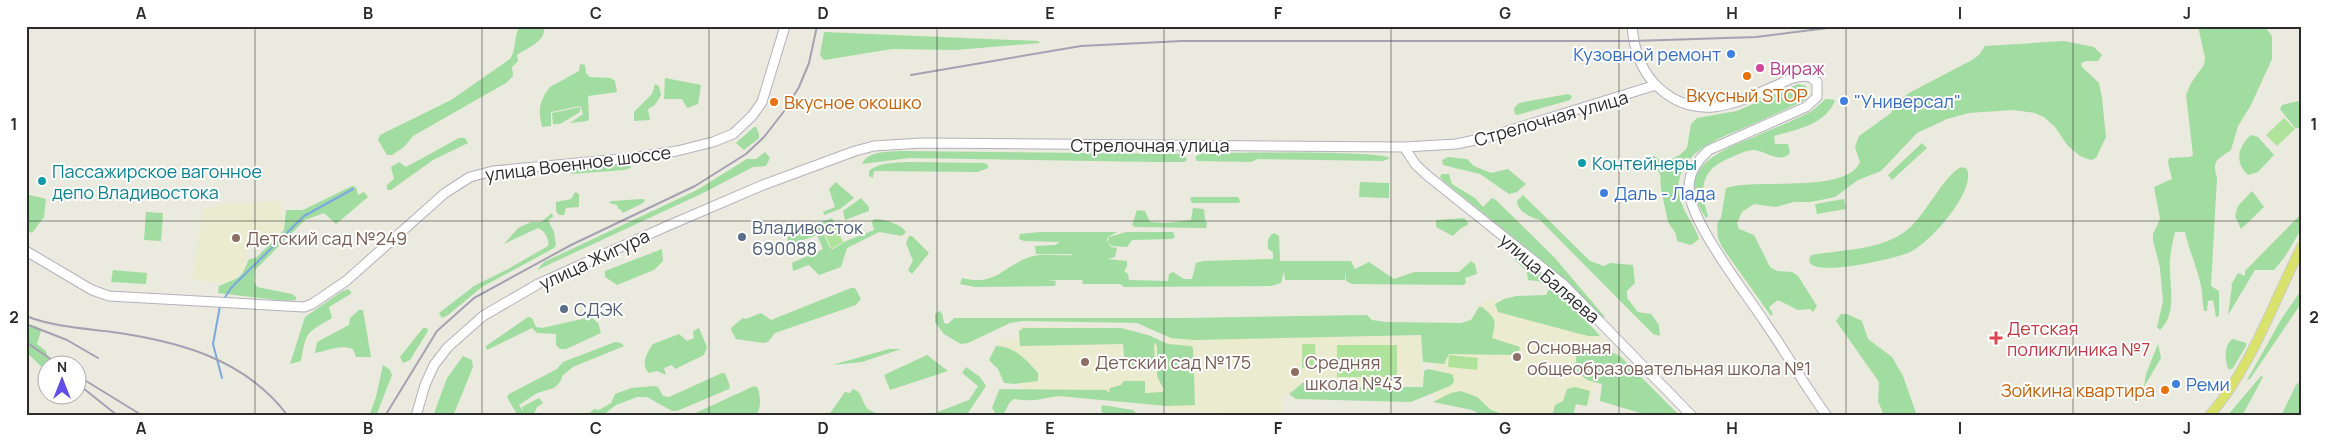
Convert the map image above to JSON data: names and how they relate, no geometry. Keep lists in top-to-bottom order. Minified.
{"streets":{"main road":["Стрелочная улица","улица Военное шоссе","улица Жигура","улица Баляева"]},"crossings":[["Стрелочная улица","улица Жигура"],["Стрелочная улица","улица Баляева"]],"places":{"other":["Кузовной ремонт","Вираж","Вкусный STOP","\"Универсал\"","Вкусное окошко","Контейнеры","Пассажирское вагонное депо Владивостока","Даль - Лада","Владивосток 690088","Детский сад №249","СДЭК","Основная общеобразовательная школа №1","Детский сад №175","Средняя школа №43","Реми","Зойкина квартира"],"health":["Детская поликлиника №7"]},"north":"top","grid":{"columns":["A","B","C","D","E","F","G","H","I","J"],"rows":["1","2"]}}
